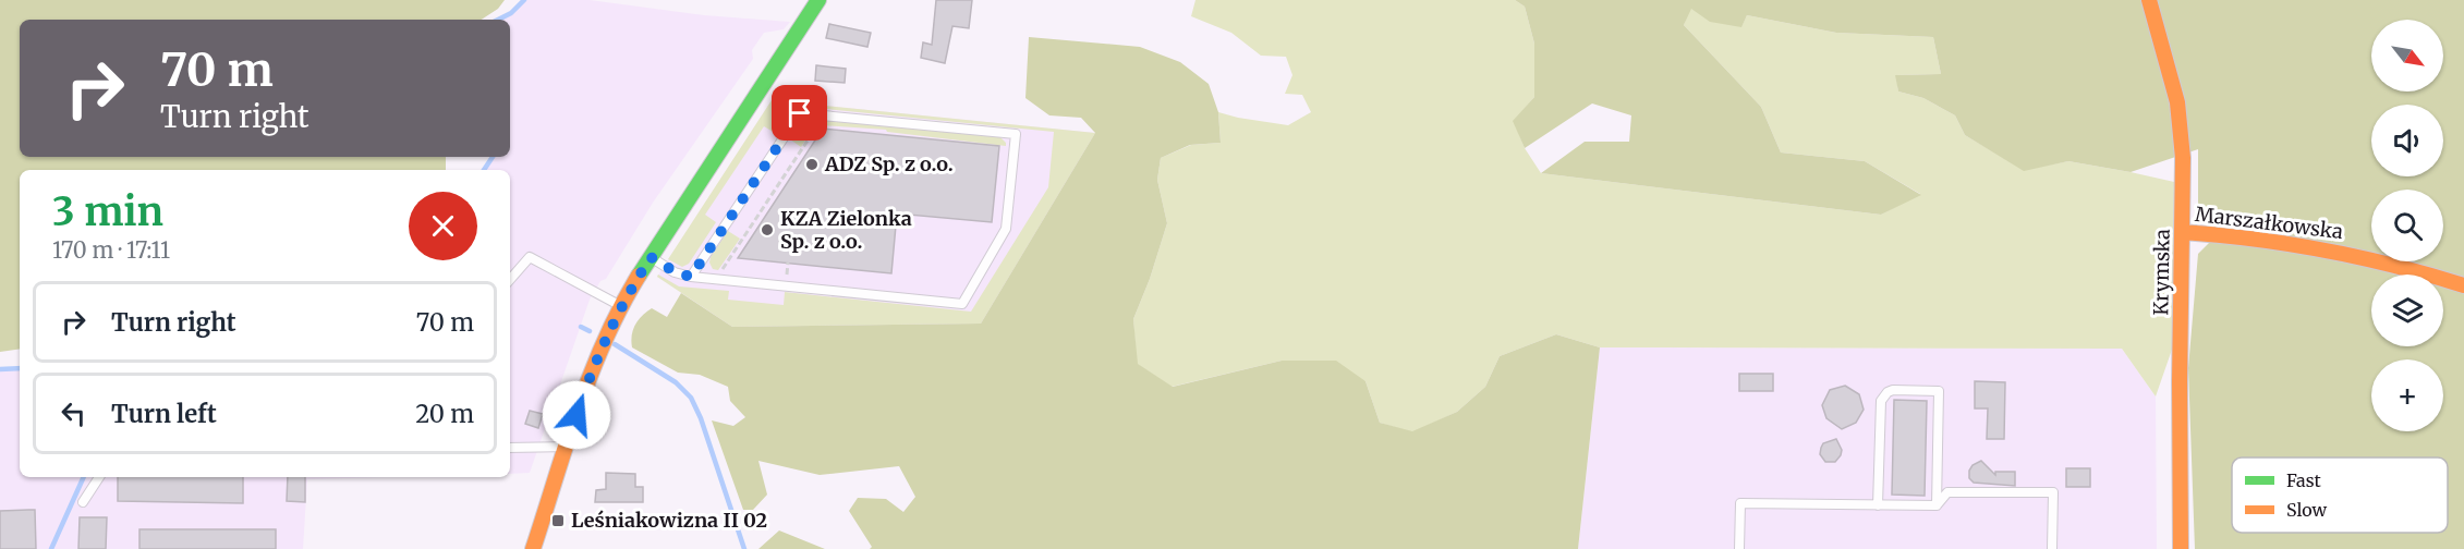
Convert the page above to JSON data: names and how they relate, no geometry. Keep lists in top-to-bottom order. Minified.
{"streets":{"street":["Marszałkowska","Krymska"]},"crossings":[["Marszałkowska","Krymska"]],"places":{"other":["ADZ Sp. z o.o.","KZA Zielonka Sp. z o.o."],"transit":["Leśniakowizna II 02"]},"legend":["Fast","Slow"],"north":"bottom right","page":{"map_buttons":"+","turn":["70 m","Turn right"],"heading":["3 min","170 m · 17:11"],"list":[{"name":"Turn right","value":"70 m"},{"name":"Turn left","value":"20 m"}]}}
